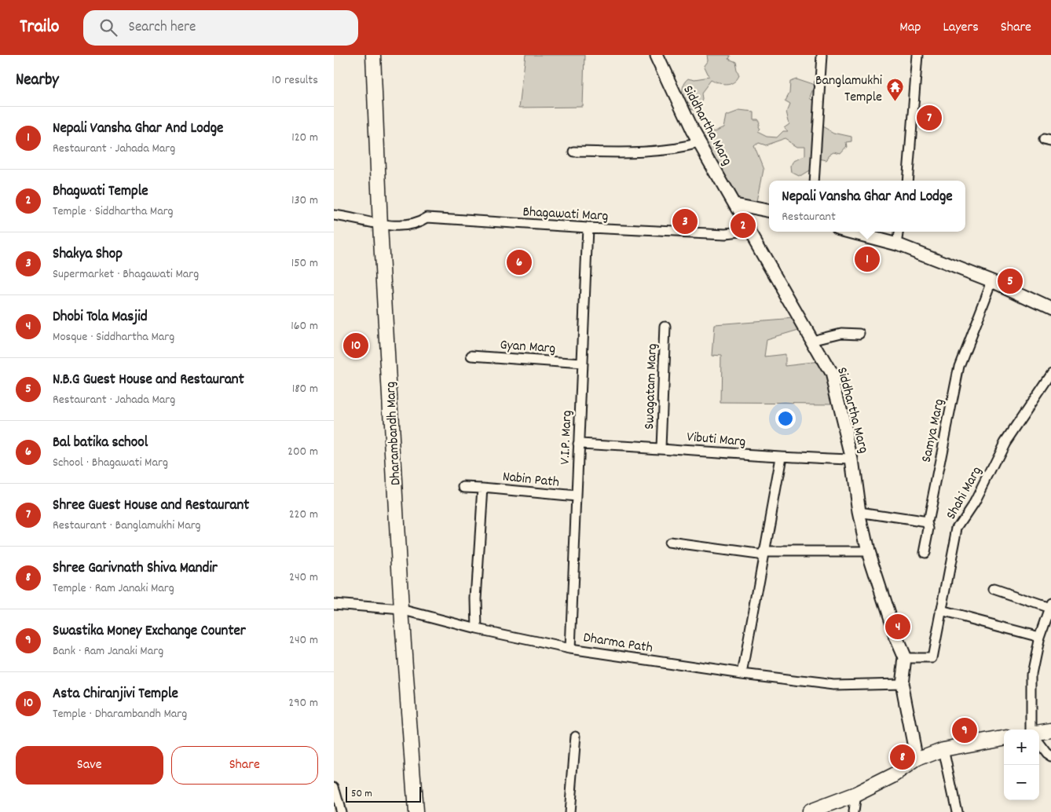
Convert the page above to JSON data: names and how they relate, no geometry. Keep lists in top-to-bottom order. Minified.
{"streets":{"main road":["Dharambandh Marg"],"street":["Siddhartha Marg","Bhagawati Marg","Gyan Marg","Swagatam Marg","Samya Marg","V.I.P. Marg","Vibuti Marg","Nabin Path","Shahi Marg","Dharma Path"]},"crossings":[["Siddhartha Marg","Bhagawati Marg"],["Siddhartha Marg","Vibuti Marg"],["Siddhartha Marg","Shahi Marg"],["Siddhartha Marg","Dharma Path"],["Bhagawati Marg","Dharambandh Marg"],["Bhagawati Marg","V.I.P. Marg"],["Gyan Marg","V.I.P. Marg"],["Swagatam Marg","Vibuti Marg"],["Dharambandh Marg","Dharma Path"],["V.I.P. Marg","Vibuti Marg"],["V.I.P. Marg","Nabin Path"],["V.I.P. Marg","Dharma Path"],["Nabin Path","Dharma Path"]],"places":{"temple":["Banglamukhi Temple"]},"scale_bar":"50 m","page":{"header":"Trailo","search":"Search here","nav":["Map","Layers","Share"],"heading":["Nearby","10 results"],"pins":["7","3","2","1","6","5","10","4","9","8"],"list":[{"mark":"1","name":"Nepali Vansha Ghar And Lodge","note":"Restaurant · Jahada Marg","value":"120 m"},{"mark":"2","name":"Bhagwati Temple","note":"Temple · Siddhartha Marg","value":"130 m"},{"mark":"3","name":"Shakya Shop","note":"Supermarket · Bhagawati Marg","value":"150 m"},{"mark":"4","name":"Dhobi Tola Masjid","note":"Mosque · Siddhartha Marg","value":"160 m"},{"mark":"5","name":"N.B.G Guest House and Restaurant","note":"Restaurant · Jahada Marg","value":"180 m"},{"mark":"6","name":"Bal batika school","note":"School · Bhagawati Marg","value":"200 m"},{"mark":"7","name":"Shree Guest House and Restaurant","note":"Restaurant · Banglamukhi Marg","value":"220 m"},{"mark":"8","name":"Shree Garivnath Shiva Mandir","note":"Temple · Ram Janaki Marg","value":"240 m"},{"mark":"9","name":"Swastika Money Exchange Counter","note":"Bank · Ram Janaki Marg","value":"240 m"},{"mark":"10","name":"Asta Chiranjivi Temple","note":"Temple · Dharambandh Marg","value":"290 m"}],"popup":["Nepali Vansha Ghar And Lodge","Restaurant"],"map_buttons":["+","−"],"buttons":["Save","Share"],"scale":"50 m"}}
